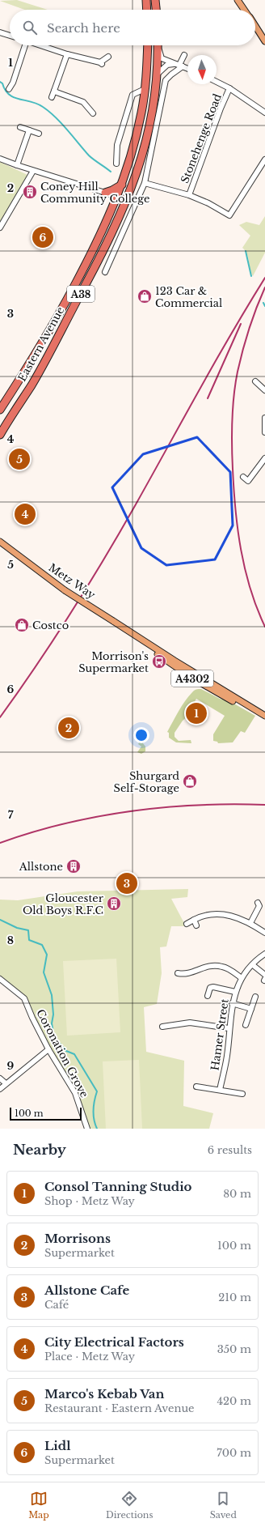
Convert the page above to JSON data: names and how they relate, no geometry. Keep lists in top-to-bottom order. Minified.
{"streets":{"highway":["A38","Eastern Avenue"],"main road":["Metz Way","A4302"],"street":["Stonehenge Road","Hamer Street","Coronation Grove"]},"places":{"building":["Coney Hill Community College","Allstone","Gloucester Old Boys R.F.C"],"shop":["123 Car & Commercial","Costco","Shurgard Self-Storage"],"bus stop":["Morrison's Supermarket"]},"scale_bar":"100 m","north":"bottom","page":{"search":"Search here","pins":["6","5","4","1","2","3"],"scale":"100 m","heading":["Nearby","6 results"],"list":[{"mark":"1","name":"Consol Tanning Studio","note":"Shop · Metz Way","value":"80 m"},{"mark":"2","name":"Morrisons","note":"Supermarket","value":"100 m"},{"mark":"3","name":"Allstone Cafe","note":"Café","value":"210 m"},{"mark":"4","name":"City Electrical Factors","note":"Place · Metz Way","value":"350 m"},{"mark":"5","name":"Marco's Kebab Van","note":"Restaurant · Eastern Avenue","value":"420 m"},{"mark":"6","name":"Lidl","note":"Supermarket","value":"700 m"}],"nav":["Map","Directions","Saved"]},"grid":{"rows":["1","2","3","4","5","6","7","8","9"]}}
